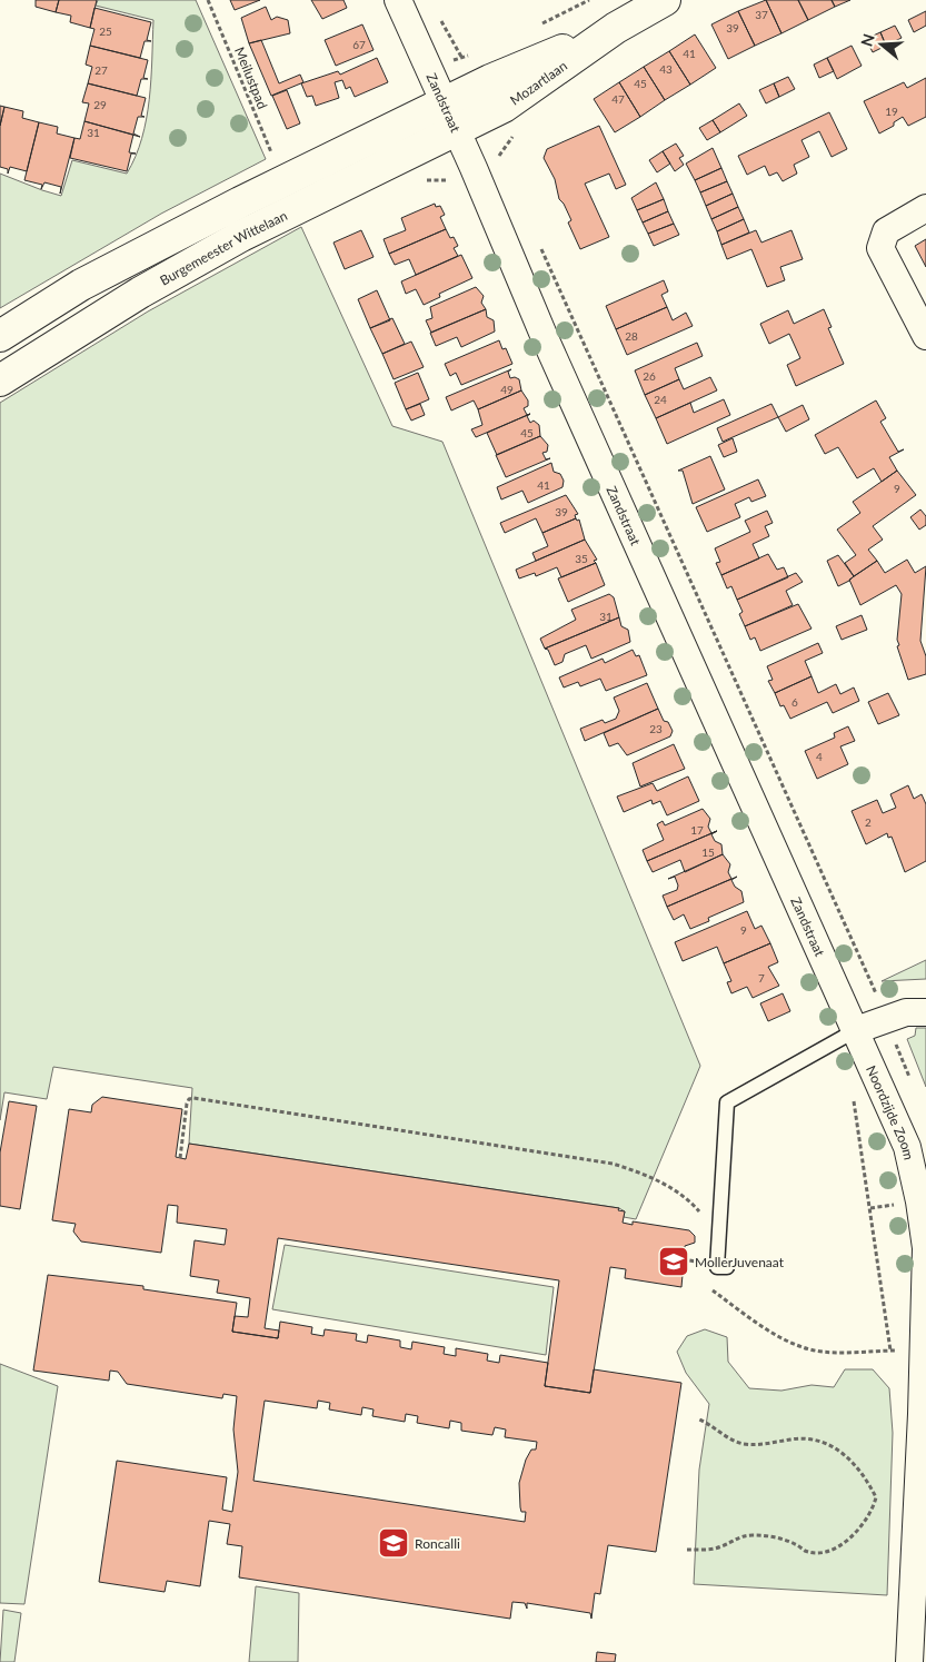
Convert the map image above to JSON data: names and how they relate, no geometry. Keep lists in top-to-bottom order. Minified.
{"streets":{"street":["Mozartlaan","Zandstraat","Burgemeester Wittelaan","Noordzijde Zoom"],"path":["Meilustpad"]},"crossings":[["Mozartlaan","Zandstraat"],["Mozartlaan","Burgemeester Wittelaan"],["Zandstraat","Burgemeester Wittelaan"],["Zandstraat","Noordzijde Zoom"]],"places":{"school or university":["MollerJuvenaat","Roncalli"]},"house_numbers":["37","39","25","67","41","43","27","45","47","29","19","31","28","26","49","24","45","41","9","39","35","31","6","23","4","2","17","15","9","7"],"north":"left"}
